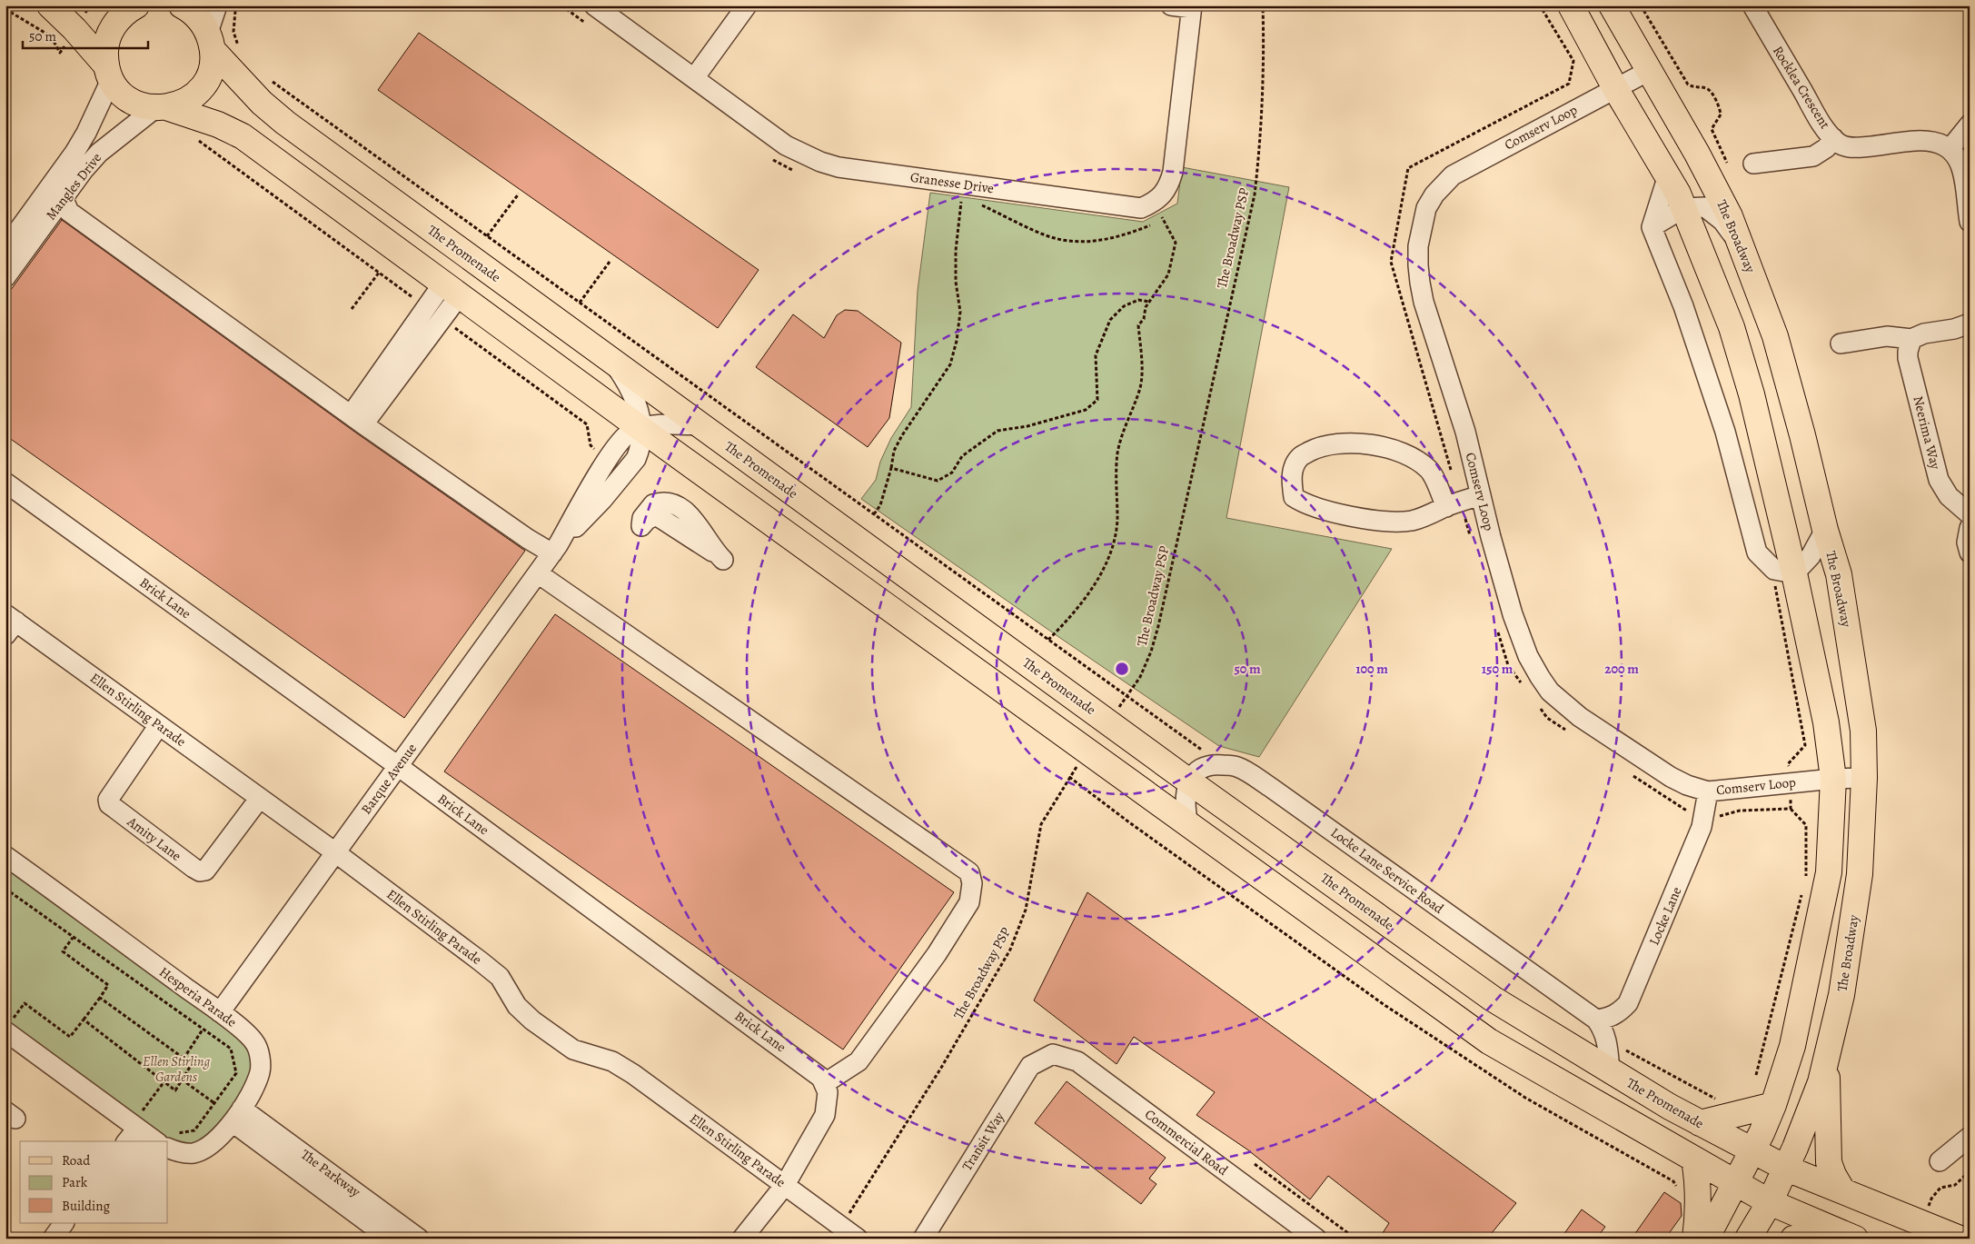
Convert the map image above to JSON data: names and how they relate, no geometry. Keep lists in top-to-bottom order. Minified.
{"streets":{"main road":["The Broadway","The Promenade"],"street":["Rocklea Crescent","Comserv Loop","Granesse Drive","Mangles Drive","Neerima Way","Brick Lane","Ellen Stirling Parade","Barque Avenue","Amity Lane","Locke Lane Service Road","Locke Lane","Hesperia Parade","Transit Way","Commercial Road","The Parkway"],"path":["The Broadway PSP"]},"crossings":[["Comserv Loop","The Broadway"],["Comserv Loop","Locke Lane"],["The Broadway","The Promenade"],["The Broadway PSP","The Promenade"],["The Broadway PSP","Ellen Stirling Parade"],["The Promenade","Barque Avenue"],["The Promenade","Locke Lane Service Road"],["Brick Lane","Barque Avenue"],["Ellen Stirling Parade","Barque Avenue"],["Ellen Stirling Parade","Amity Lane"],["Barque Avenue","Hesperia Parade"],["Locke Lane Service Road","Locke Lane"],["Hesperia Parade","The Parkway"],["Transit Way","Commercial Road"]],"parks":["Ellen Stirling Gardens"],"legend":["Road","Park","Building"],"scale_bar":"50 m","rings":["50 m","100 m","150 m","200 m"]}
